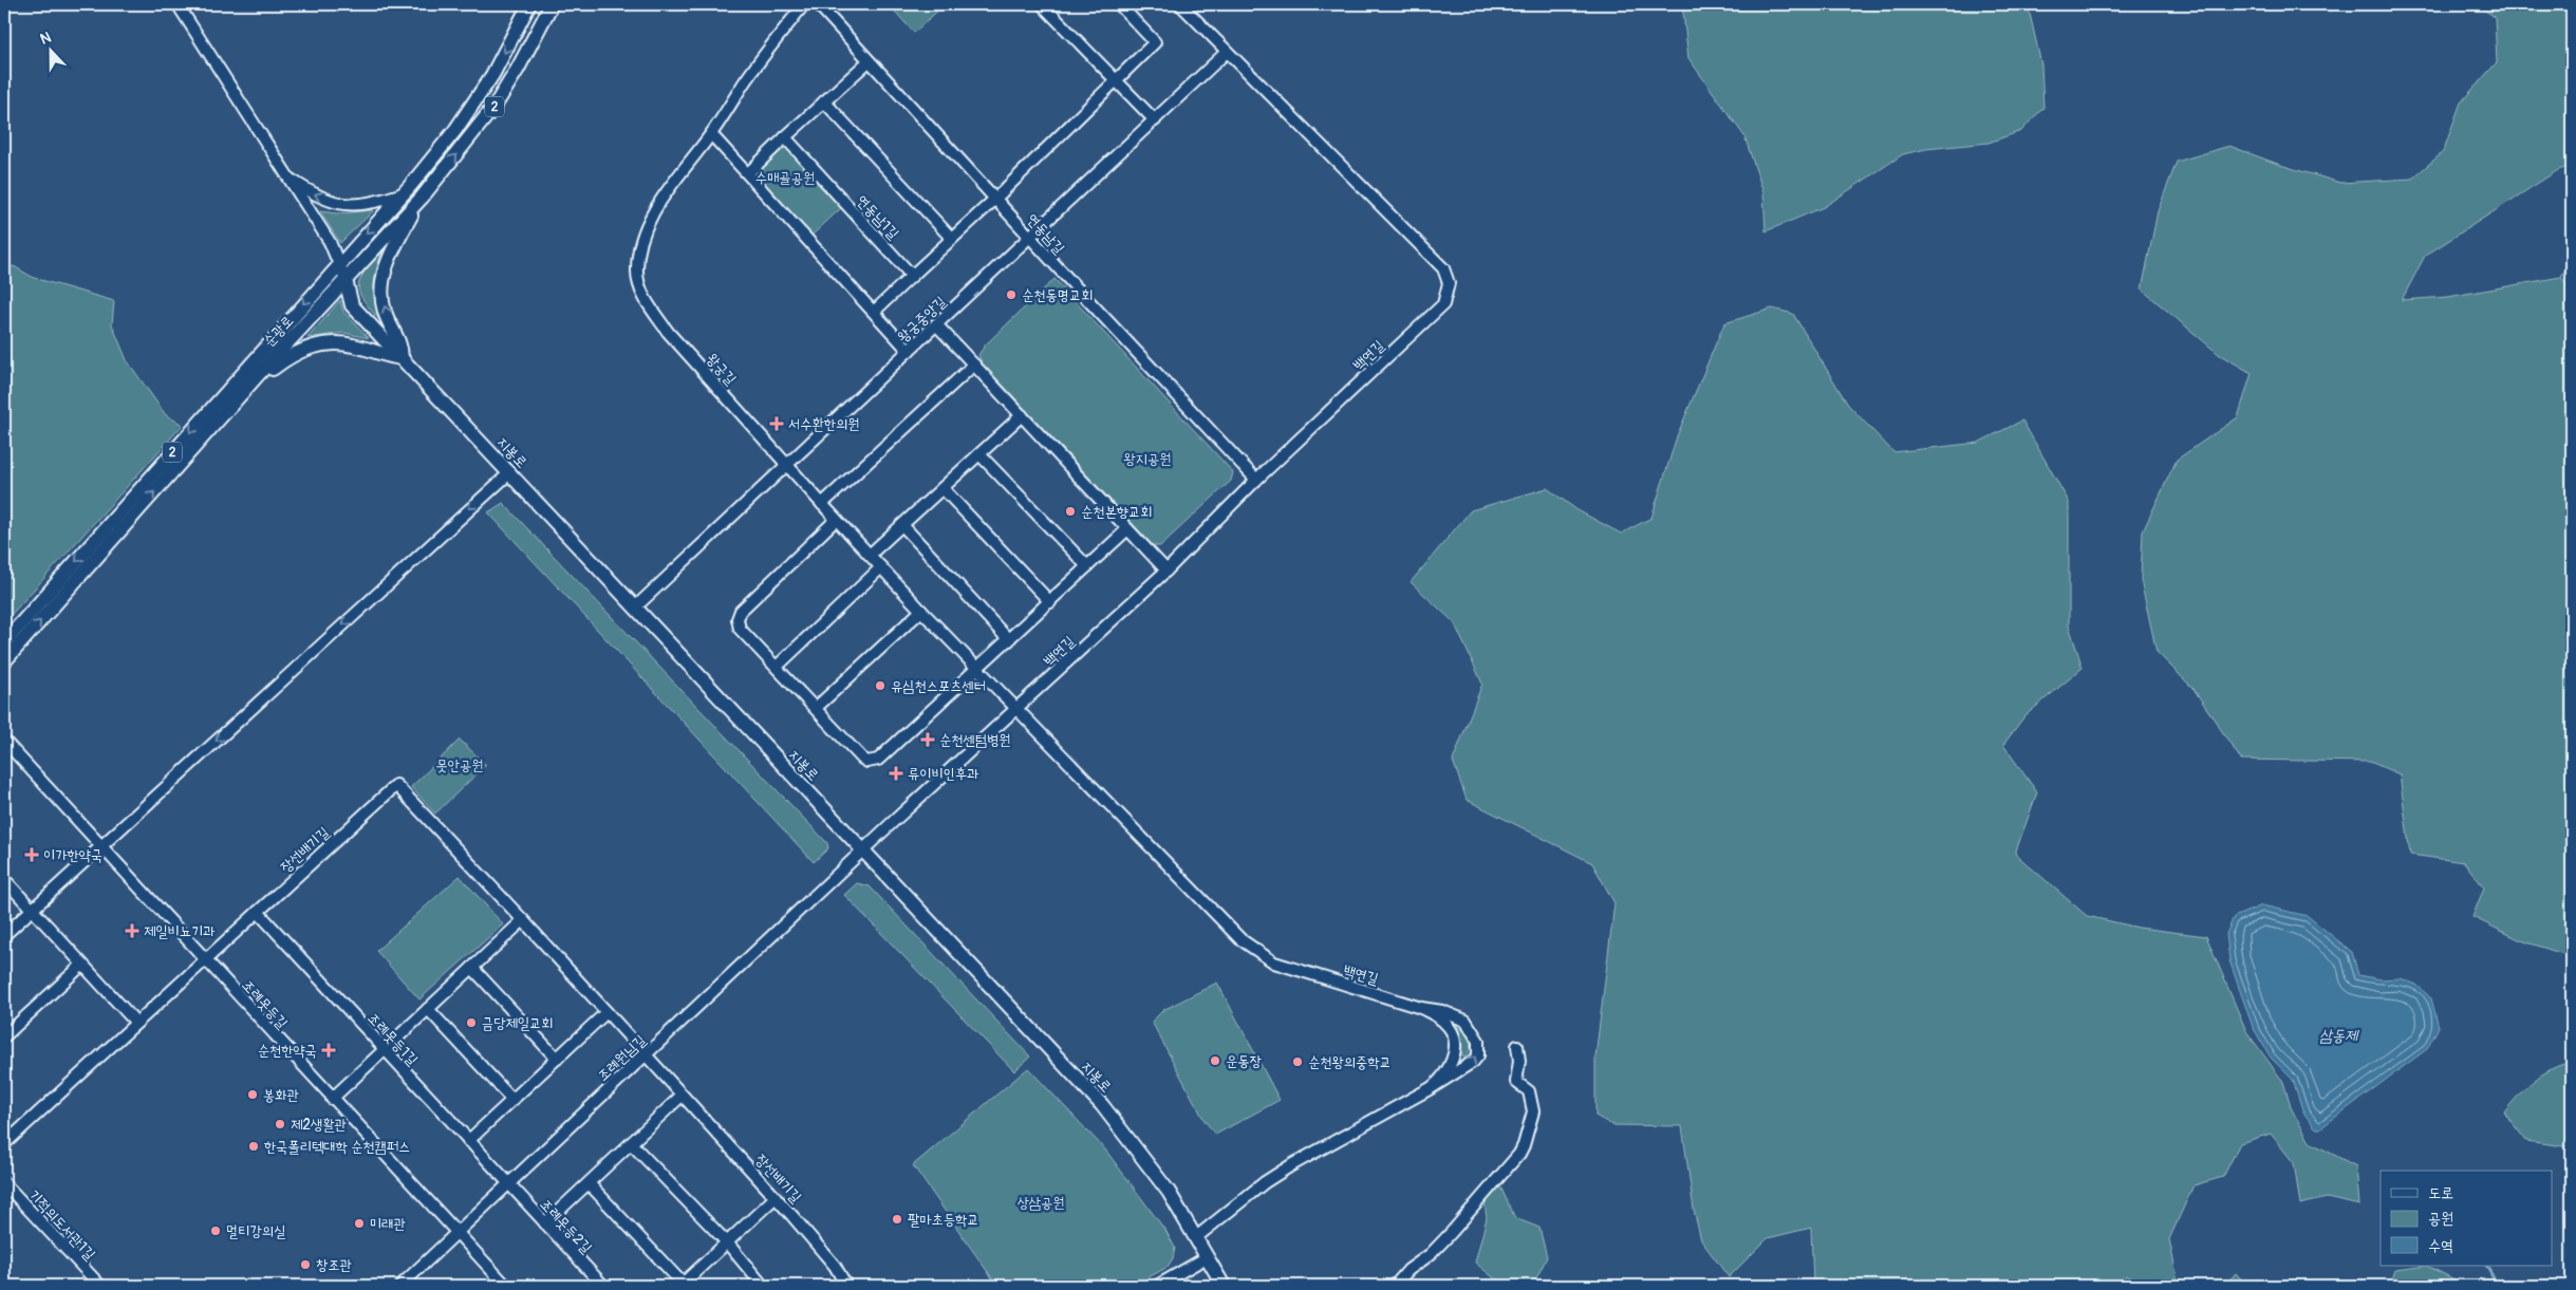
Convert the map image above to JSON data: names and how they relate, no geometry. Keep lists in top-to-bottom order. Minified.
{"streets":{"main road":["2","순광로","지봉로"],"street":["연동남1길","연동남길","왕궁중앙길","백연길","왕궁길","장선배기길","조례못등길","조례못등1길","조례원님길","기적의도서관1길","조례못등2길"]},"crossings":[["연동남길","왕궁중앙길"],["연동남길","백연길"],["왕궁중앙길","백연길"],["왕궁중앙길","왕궁길"],["왕궁중앙길","지봉로"],["순광로","지봉로"],["백연길","왕궁길"],["백연길","지봉로"],["백연길","조례원님길"],["지봉로","조례원님길"],["장선배기길","조례못등길"],["장선배기길","조례못등1길"],["장선배기길","조례원님길"],["조례못등길","조례원님길"],["조례못등1길","조례원님길"],["조례못등1길","조례못등2길"],["조례원님길","조례못등2길"]],"water":["삼동제"],"parks":["수매골공원","왕지공원","못안공원","상삼공원"],"places":{"other":["순천동명교회","순천본향교회","유심천스포츠센터","금당제일교회","운동장","순천왕의중학교","봉화관","제2생활관","한국폴리텍대학 순천캠퍼스","팔마초등학교","미래관","멀티강의실","창조관"],"health":["서수환한의원","순천센텀병원","류이비인후과","이가한약국","제일비뇨기과","순천한약국"]},"legend":["도로","공원","수역"],"north":"top"}
